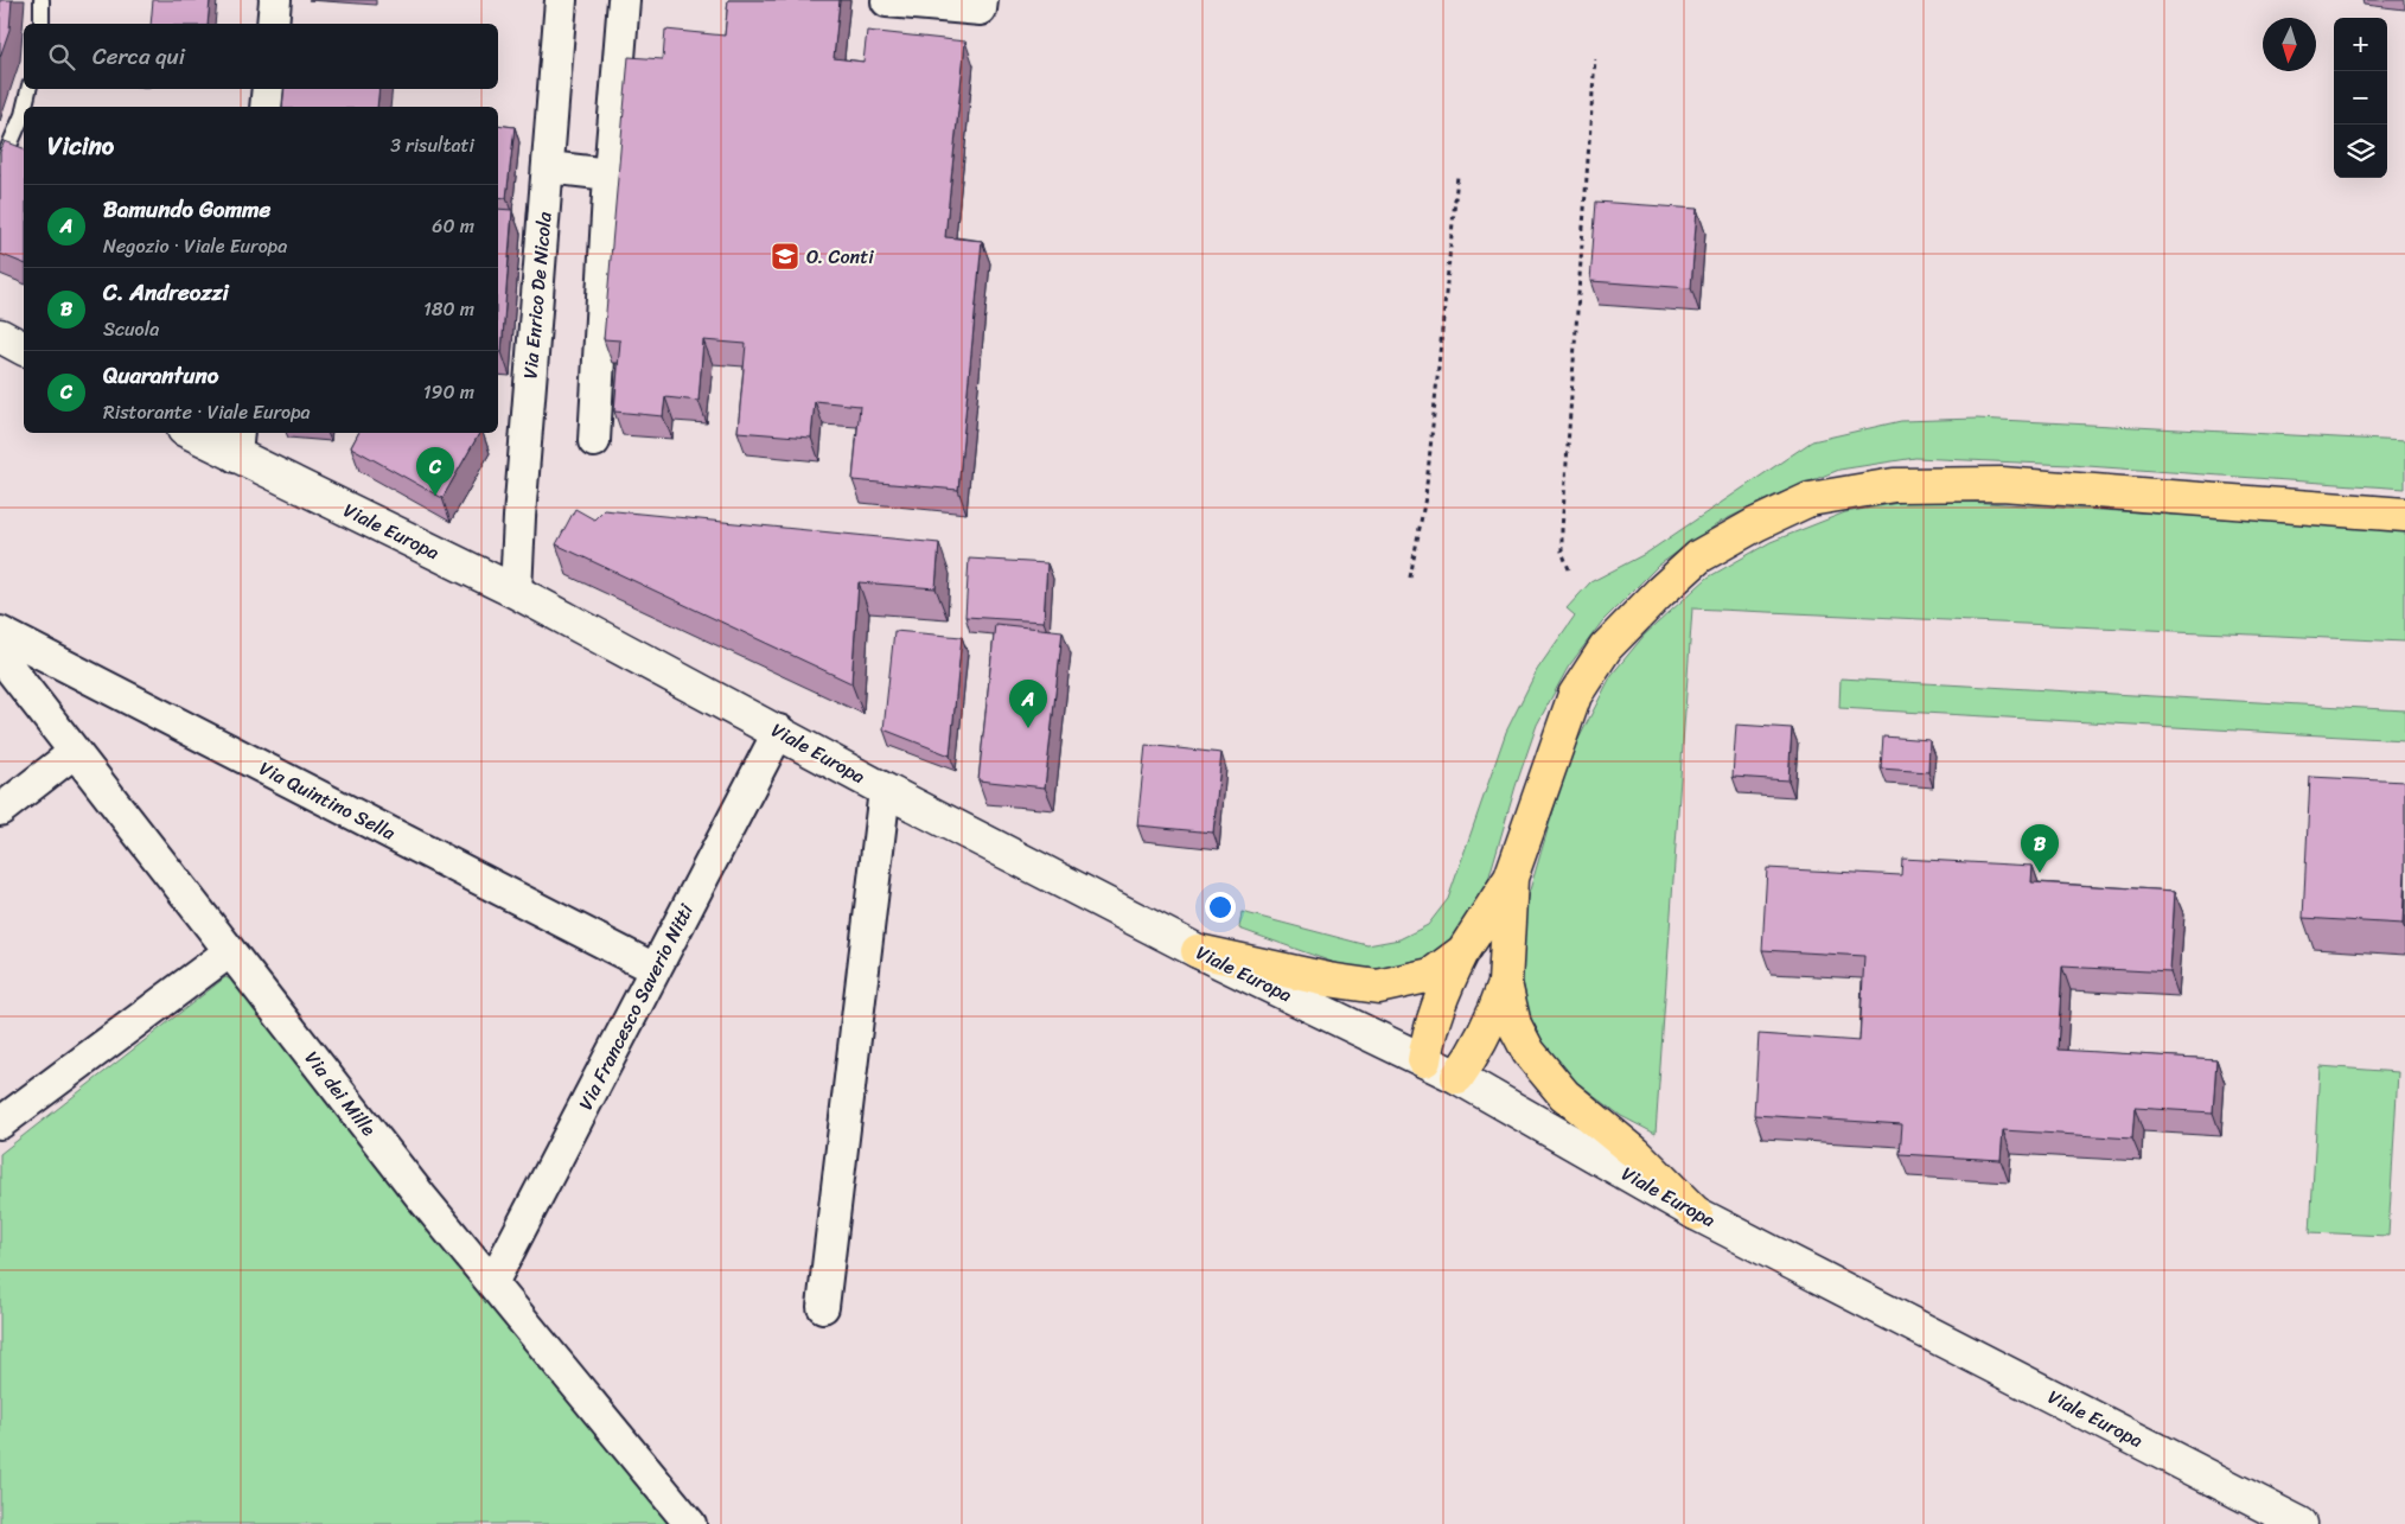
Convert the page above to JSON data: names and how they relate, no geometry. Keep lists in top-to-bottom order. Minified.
{"streets":{"main road":["Viale Europa"],"street":["Via Enrico De Nicola","Via Quintino Sella","Via Francesco Saverio Nitti","Via dei Mille"]},"crossings":[["Via Enrico De Nicola","Viale Europa"],["Viale Europa","Via Francesco Saverio Nitti"],["Via Quintino Sella","Via Francesco Saverio Nitti"],["Via Francesco Saverio Nitti","Via dei Mille"]],"places":{"school or university":["O. Conti"]},"north":"bottom","page":{"map_buttons":["+","−"],"search":"Cerca qui","heading":["Vicino","3 risultati"],"list":[{"mark":"A","name":"Bamundo Gomme","note":"Negozio · Viale Europa","value":"60 m"},{"mark":"B","name":"C. Andreozzi","note":"Scuola","value":"180 m"},{"mark":"C","name":"Quarantuno","note":"Ristorante · Viale Europa","value":"190 m"}],"pins":["C","A","B"]}}
